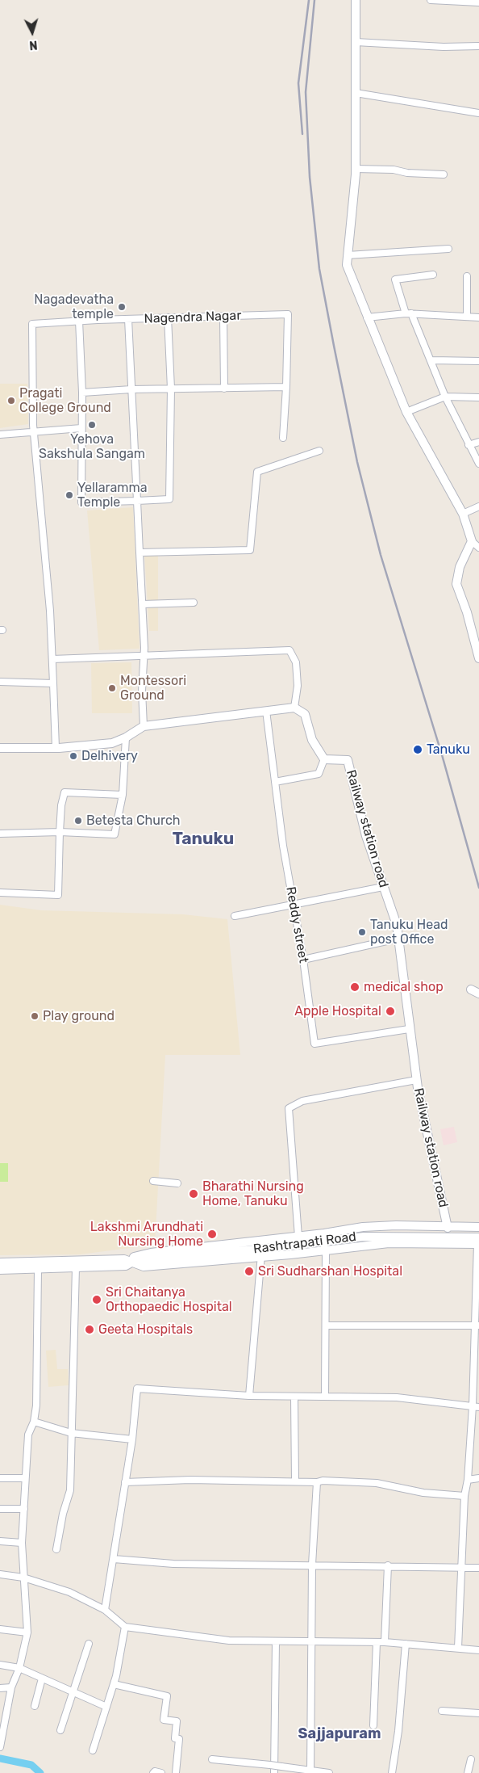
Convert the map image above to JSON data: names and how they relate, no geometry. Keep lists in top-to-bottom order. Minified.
{"streets":{"street":["Nagendra Nagar","Railway station road","Reddy street","Rashtrapati Road"]},"crossings":[["Railway station road","Reddy street"]],"districts":["Tanuku","Sajjapuram"],"places":["Nagadevatha temple","Pragati College Ground","Yehova Sakshula Sangam","Yellaramma Temple","Montessori Ground","Tanuku","Delhivery","Betesta Church","Tanuku Head post Office","medical shop","Apple Hospital","Play ground","Bharathi Nursing Home, Tanuku","Lakshmi Arundhati Nursing Home","Sri Sudharshan Hospital","Sri Chaitanya Orthopaedic Hospital","Geeta Hospitals"],"north":"bottom"}
